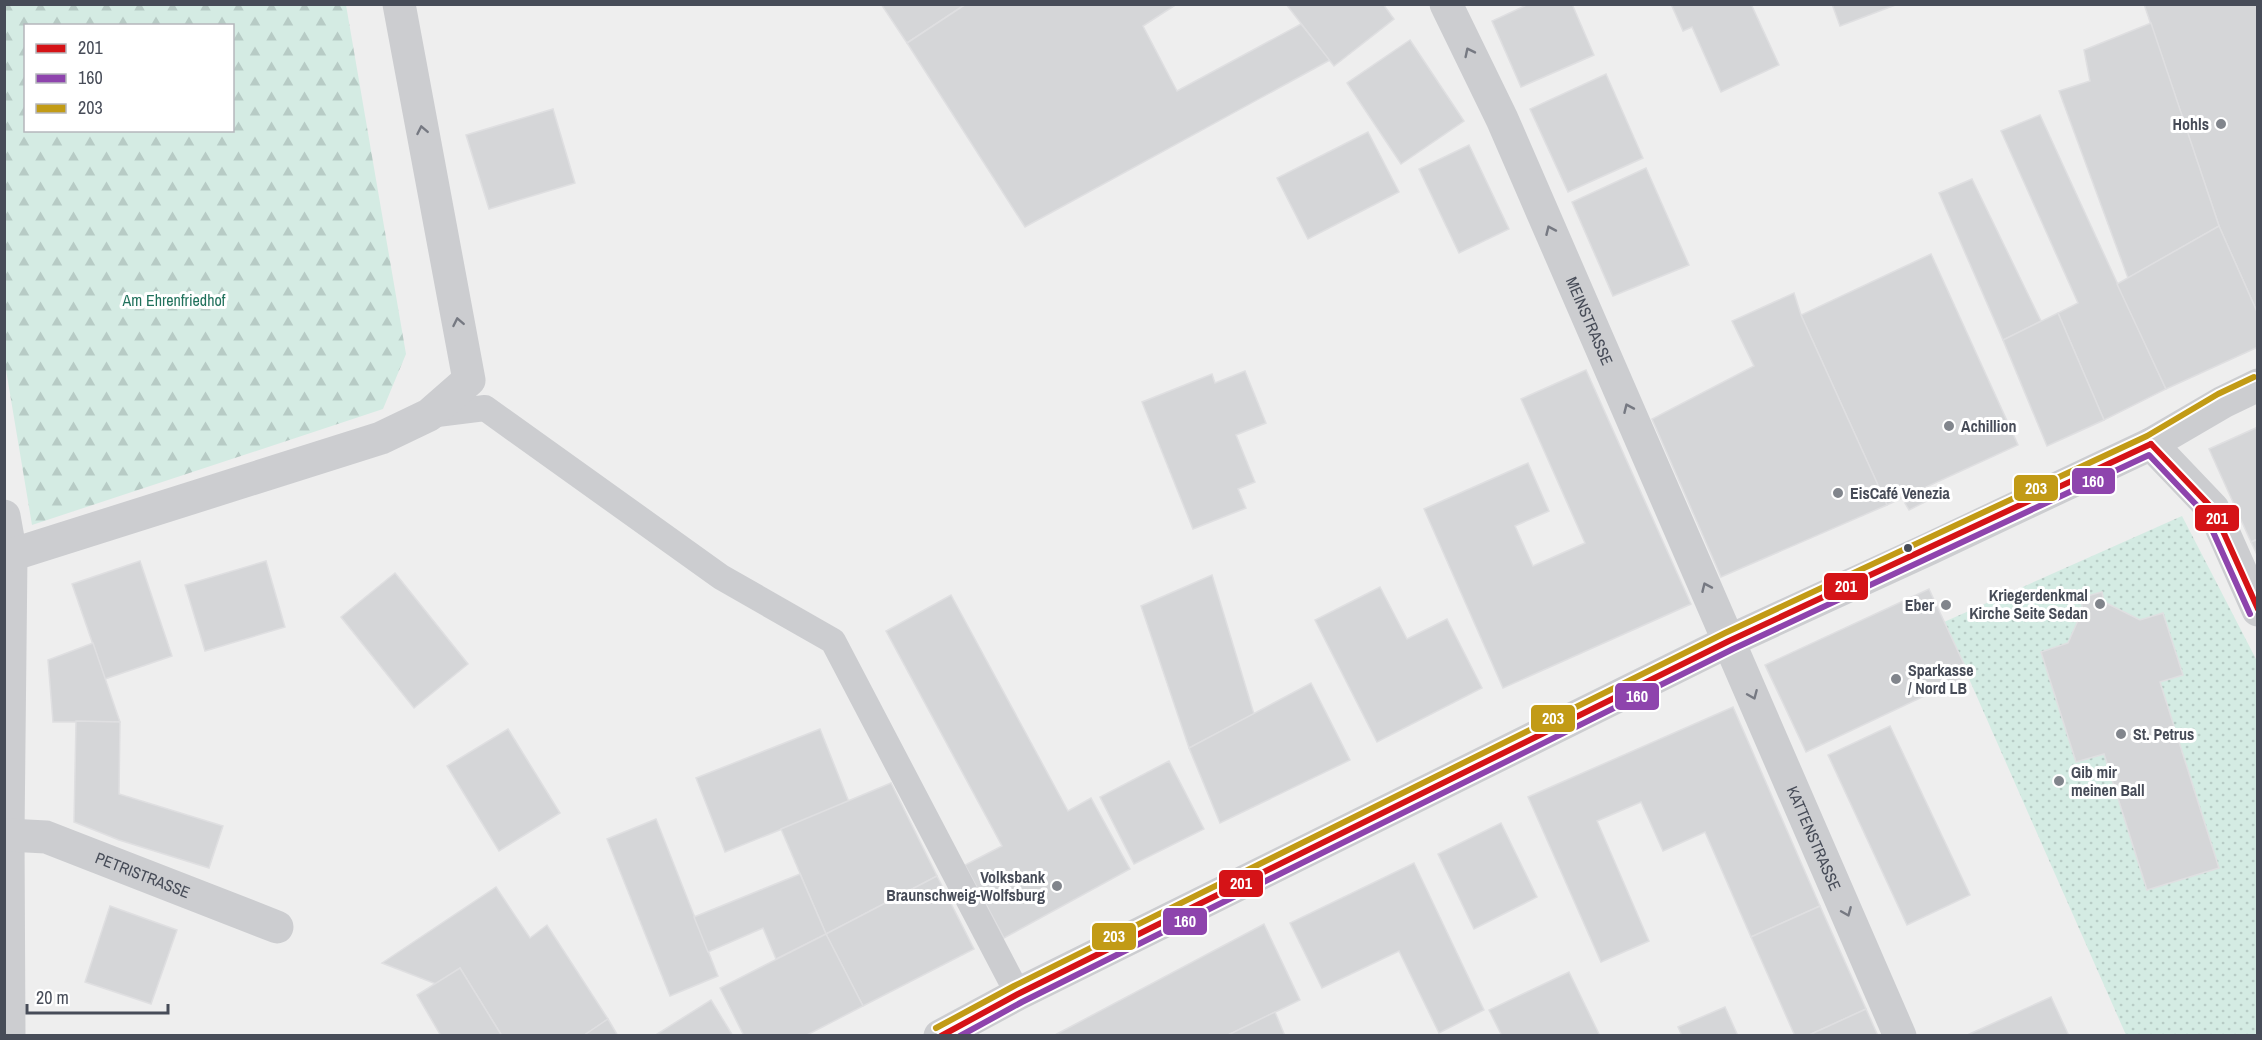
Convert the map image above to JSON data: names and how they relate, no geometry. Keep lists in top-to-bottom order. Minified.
{"streets":{"street":["MEINSTRASSE","KATTENSTRASSE","PETRISTRASSE"]},"crossings":[["MEINSTRASSE","KATTENSTRASSE"]],"one_way":["MEINSTRASSE","KATTENSTRASSE"],"parks":["Am Ehrenfriedhof"],"places":["Hohls","Achillion","EisCafé Venezia","Kriegerdenkmal Kirche Seite Sedan","Eber","Sparkasse / Nord LB","St. Petrus","Gib mir meinen Ball","Volksbank Braunschweig-Wolfsburg"],"lines":["transit line 203","transit line 201","transit line 160"],"legend":["201","160","203"],"scale_bar":"20 m"}
